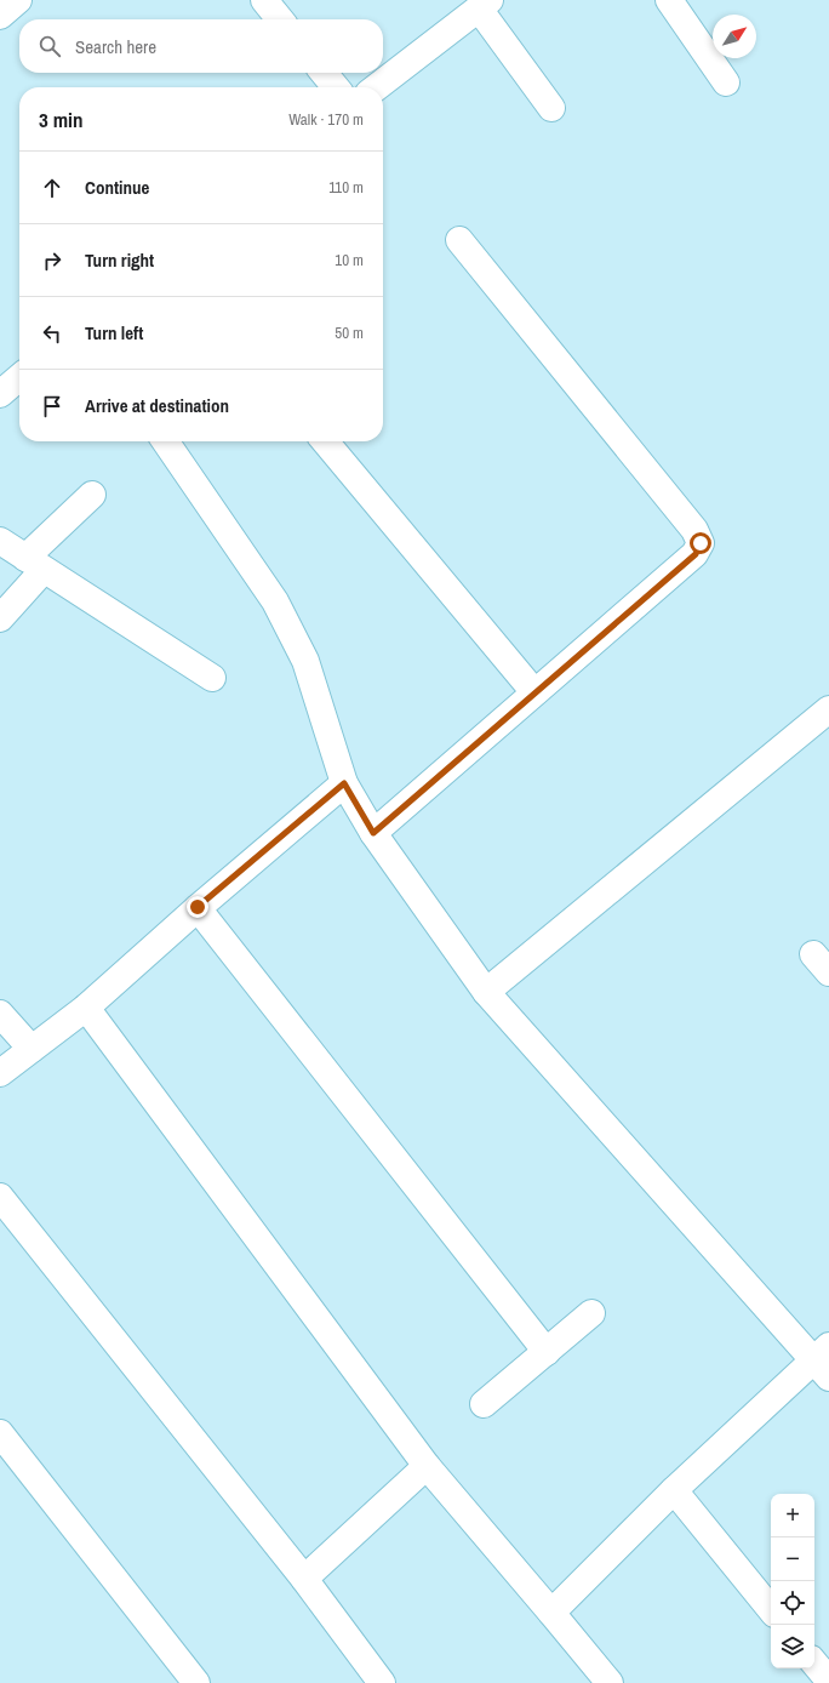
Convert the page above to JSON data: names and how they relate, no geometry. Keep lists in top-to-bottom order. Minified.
{"north":"top right","page":{"search":"Search here","heading":["3 min","Walk · 170 m"],"list":[["Continue","110 m"],["Turn right","10 m"],["Turn left","50 m"],"Arrive at destination"],"map_buttons":["+","−"]}}
